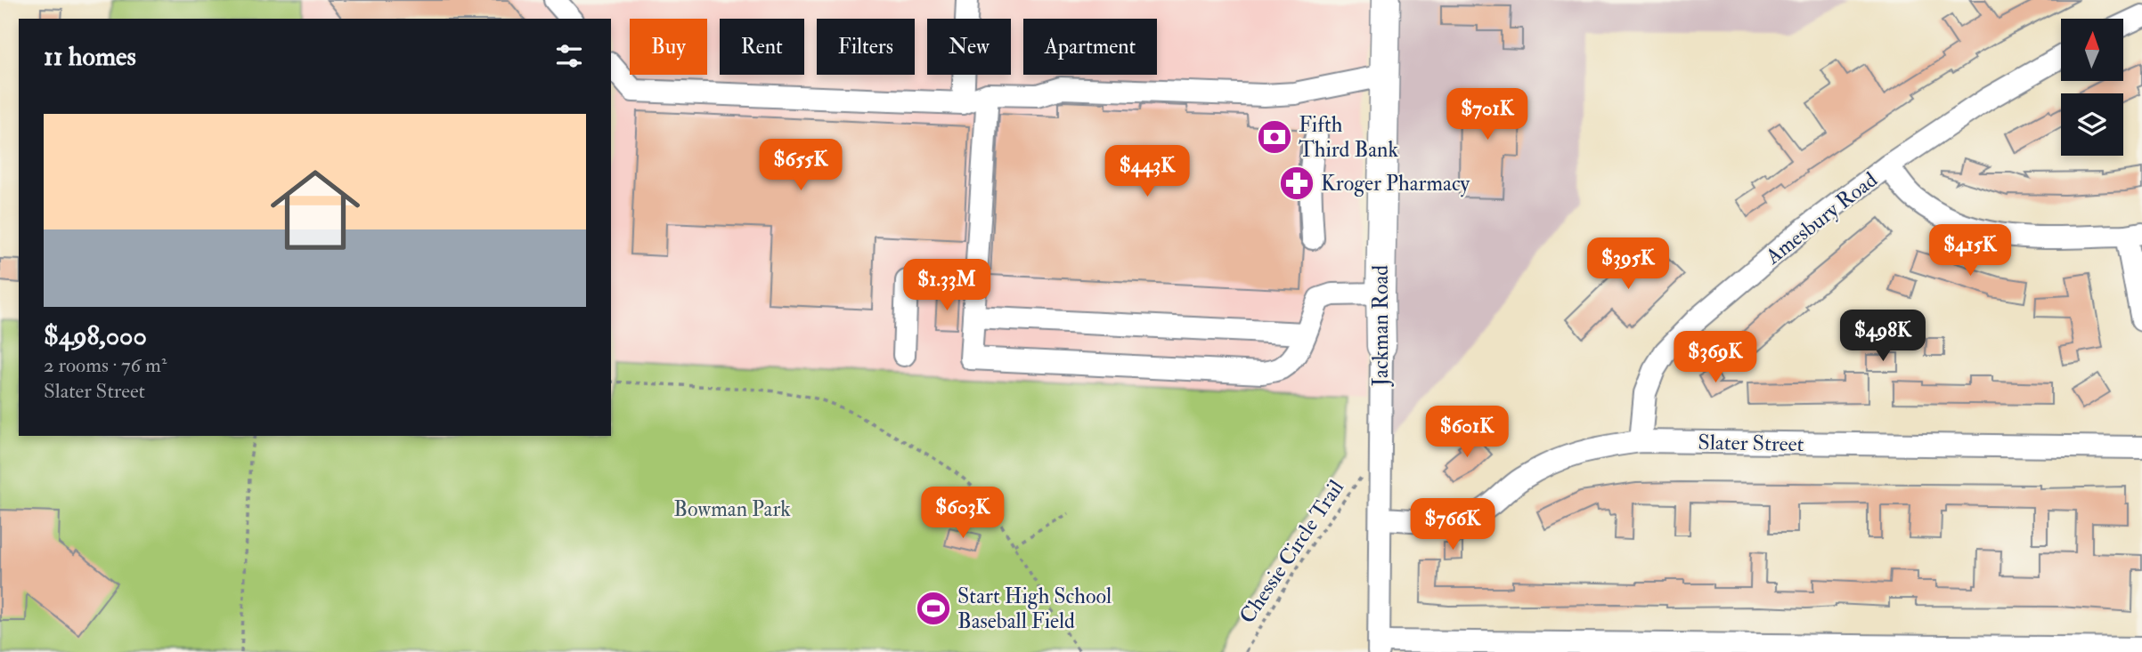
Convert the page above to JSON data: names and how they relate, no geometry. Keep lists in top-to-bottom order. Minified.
{"streets":{"main road":["Jackman Road"],"street":["Amesbury Road","Slater Street"],"path":["Chessie Circle Trail"]},"crossings":[["Amesbury Road","Slater Street"],["Jackman Road","Slater Street"]],"parks":["Bowman Park"],"places":{"bank":["Fifth Third Bank"],"pharmacy":["Kroger Pharmacy"],"sports":["Start High School Baseball Field"]},"north":"top","page":{"chip":["Buy","Rent","Filters","New","Apartment"],"heading":"11 homes","price":["$701K","$655K","$443K","$415K","$395K","$1.33M","$498K","$369K","$601K","$603K","$766K"],"list":[{"name":"$498,000","note":"2 rooms · 76 m² · Slater Street"}]}}
